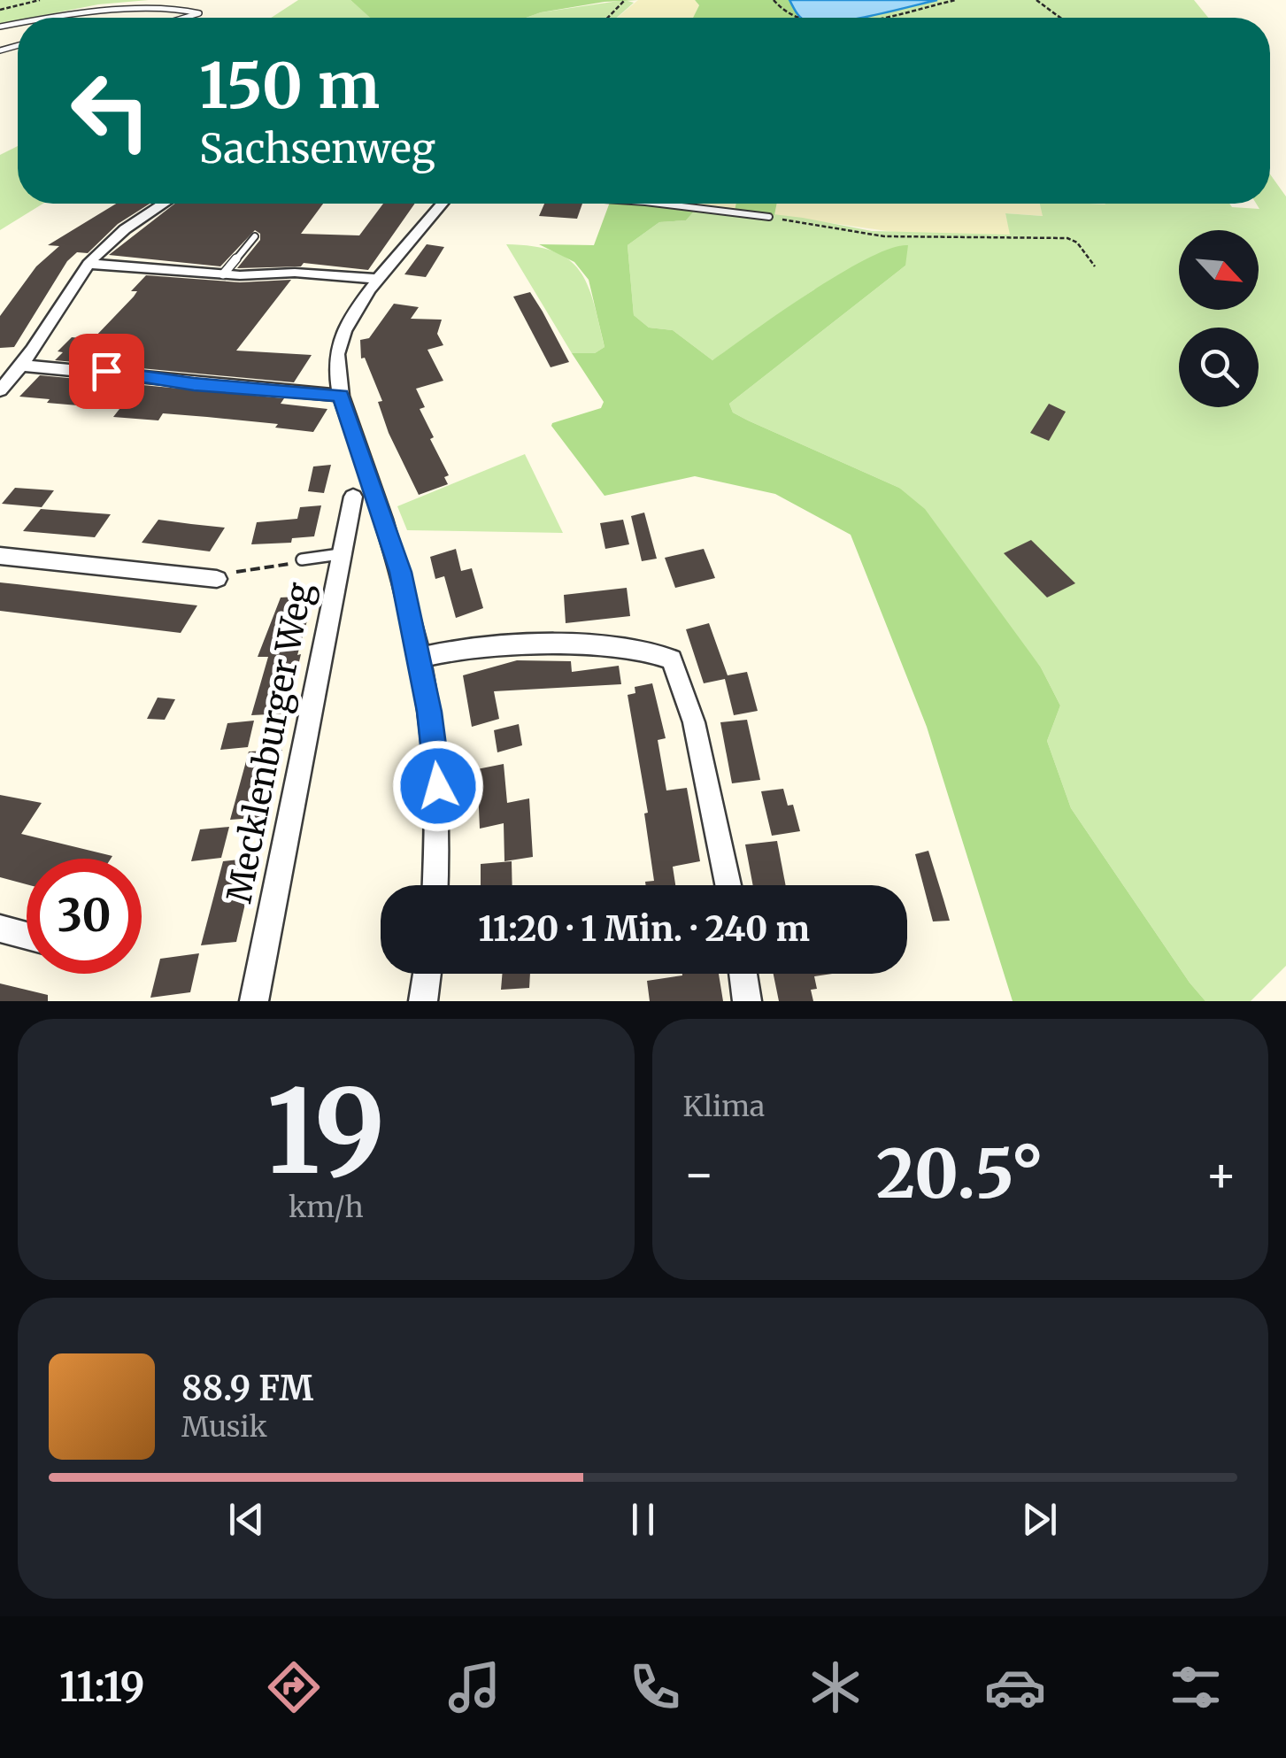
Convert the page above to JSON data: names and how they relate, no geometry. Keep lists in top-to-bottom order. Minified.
{"streets":{"street":["Mecklenburger Weg"]},"north":"bottom right","page":{"turn":["150 m","Sachsenweg"],"limit":"30","trip":"11:20 · 1 Min. · 240 m","tile":[["19","km/h"],"Klima"],"heat":["−","20.5°","+"],"song":["88.9 FM","Musik"],"tabs":"11:19"}}
